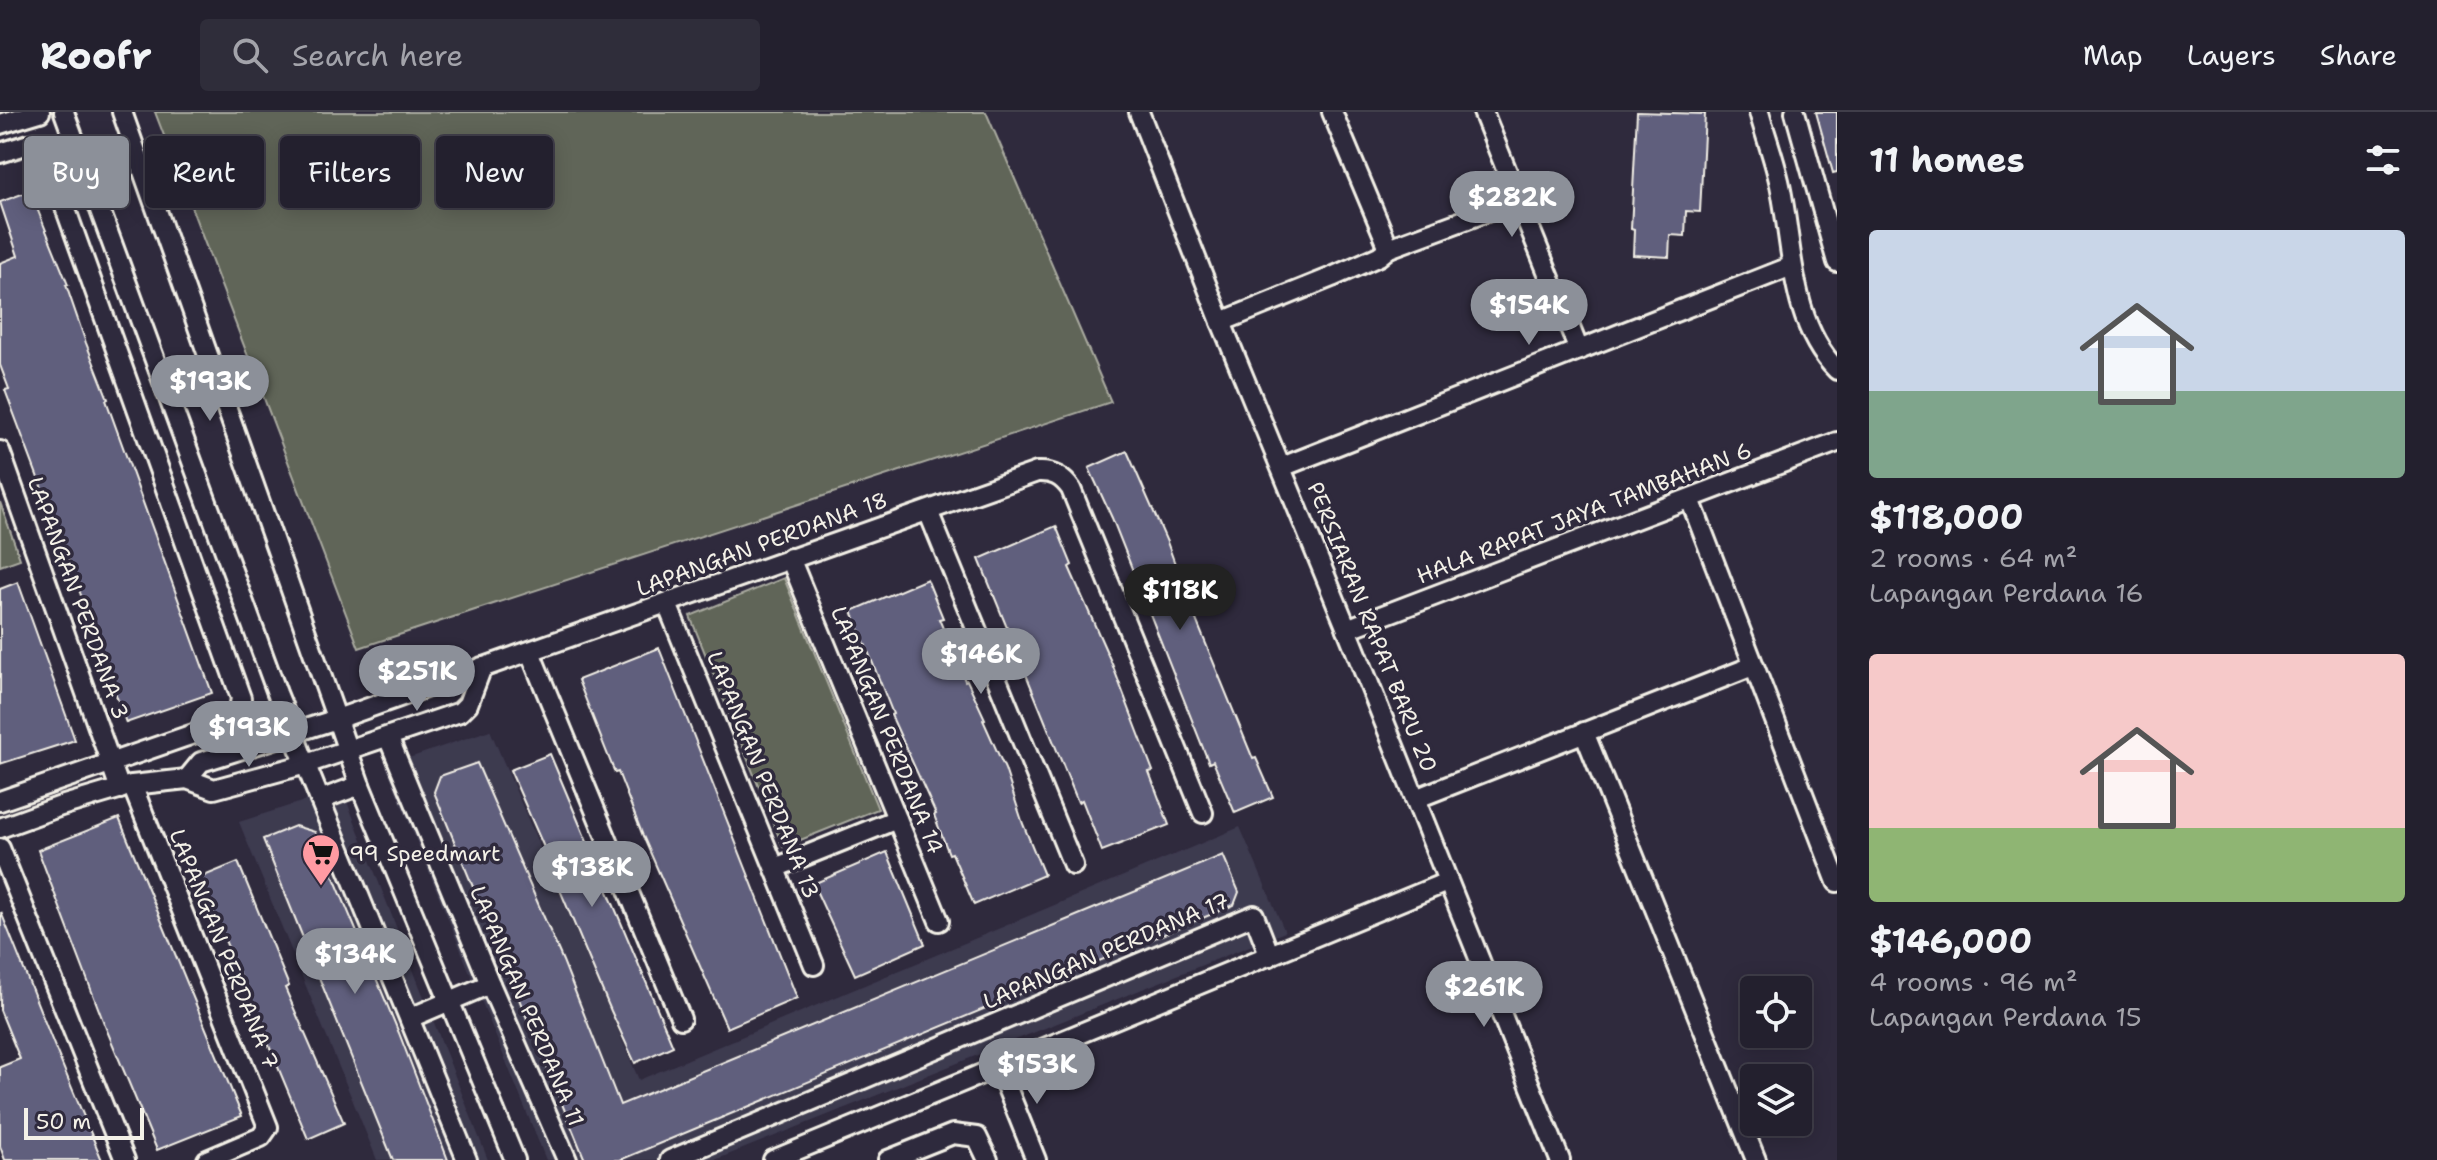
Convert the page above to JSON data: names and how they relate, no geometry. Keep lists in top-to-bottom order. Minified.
{"streets":{"street":["HALA RAPAT JAYA TAMBAHAN 6","LAPANGAN PERDANA 18","LAPANGAN PERDANA 3","PERSIARAN RAPAT BARU 20","LAPANGAN PERDANA 14","LAPANGAN PERDANA 13","LAPANGAN PERDANA 7","LAPANGAN PERDANA 17","LAPANGAN PERDANA 11"]},"crossings":[["HALA RAPAT JAYA TAMBAHAN 6","PERSIARAN RAPAT BARU 20"],["LAPANGAN PERDANA 18","LAPANGAN PERDANA 14"],["LAPANGAN PERDANA 18","LAPANGAN PERDANA 13"],["LAPANGAN PERDANA 3","LAPANGAN PERDANA 7"]],"places":{"supermarket":["99 Speedmart"]},"scale_bar":"50 m","page":{"header":"Roofr","search":"Search here","nav":["Map","Layers","Share"],"heading":"11 homes","chip":["Buy","Rent","Filters","New"],"price":["$282K","$154K","$193K","$118K","$146K","$251K","$193K","$138K","$134K","$261K","$153K"],"list":[{"name":"$118,000","note":"2 rooms · 64 m² · Lapangan Perdana 16"},{"name":"$146,000","note":"4 rooms · 96 m² · Lapangan Perdana 15"}],"scale":"50 m"}}
